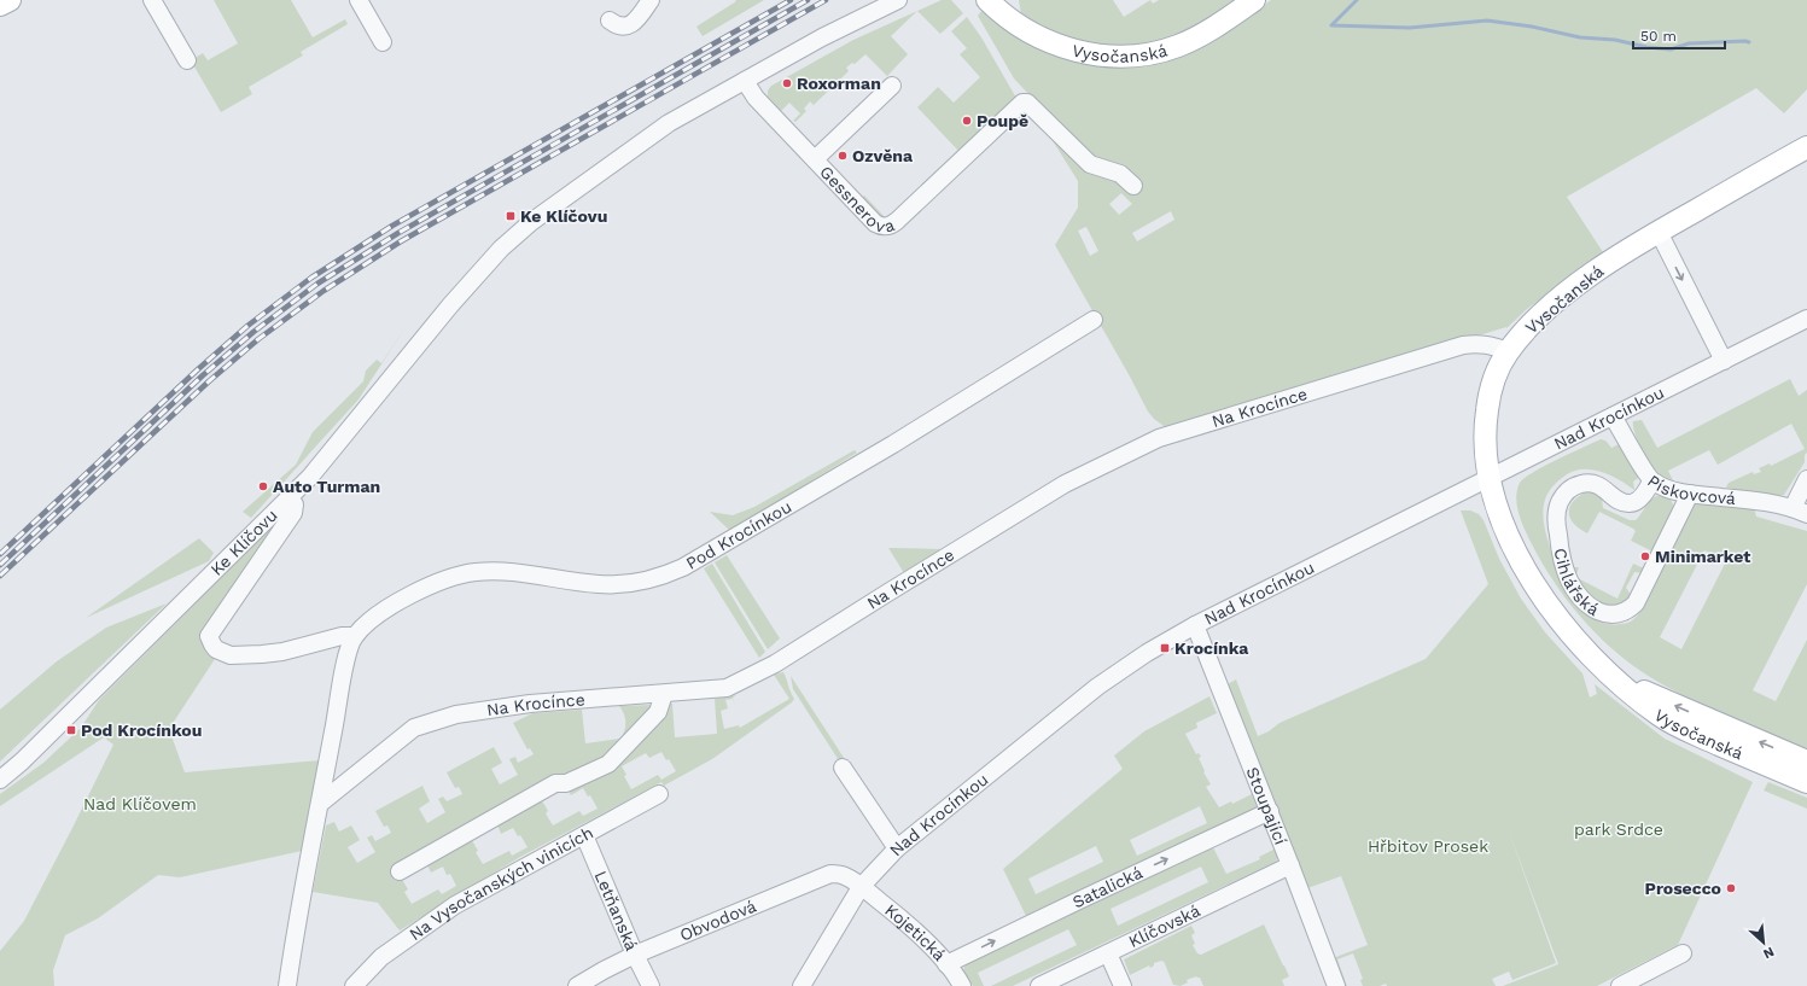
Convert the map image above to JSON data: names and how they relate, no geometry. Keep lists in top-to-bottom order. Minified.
{"streets":{"main road":["Vysočanská"],"street":["Gessnerova","Na Krocínce","Nad Krocínkou","Pískovcová","Pod Krocínkou","Ke Klíčovu","Cihlářská","Stoupající","Na Vysočanských vinicích","Satalická","Letňanská","Obvodová","Klíčovská","Kojetická"]},"crossings":[["Vysočanská","Na Krocínce"],["Vysočanská","Nad Krocínkou"],["Gessnerova","Ke Klíčovu"],["Na Krocínce","Pod Krocínkou"],["Nad Krocínkou","Pískovcová"],["Nad Krocínkou","Stoupající"],["Nad Krocínkou","Obvodová"],["Nad Krocínkou","Kojetická"],["Pískovcová","Cihlářská"],["Stoupající","Satalická"],["Stoupající","Klíčovská"],["Na Vysočanských vinicích","Letňanská"],["Satalická","Kojetická"],["Letňanská","Obvodová"],["Obvodová","Kojetická"]],"one_way":["Satalická"],"parks":["Nad Klíčovem","park Srdce","Hřbitov Prosek"],"places":{"other":["Roxorman","Poupě","Ozvěna","Auto Turman","Minimarket","Prosecco"],"transit":["Ke Klíčovu","Krocínka","Pod Krocínkou"]},"scale_bar":"50 m","north":"bottom right"}
